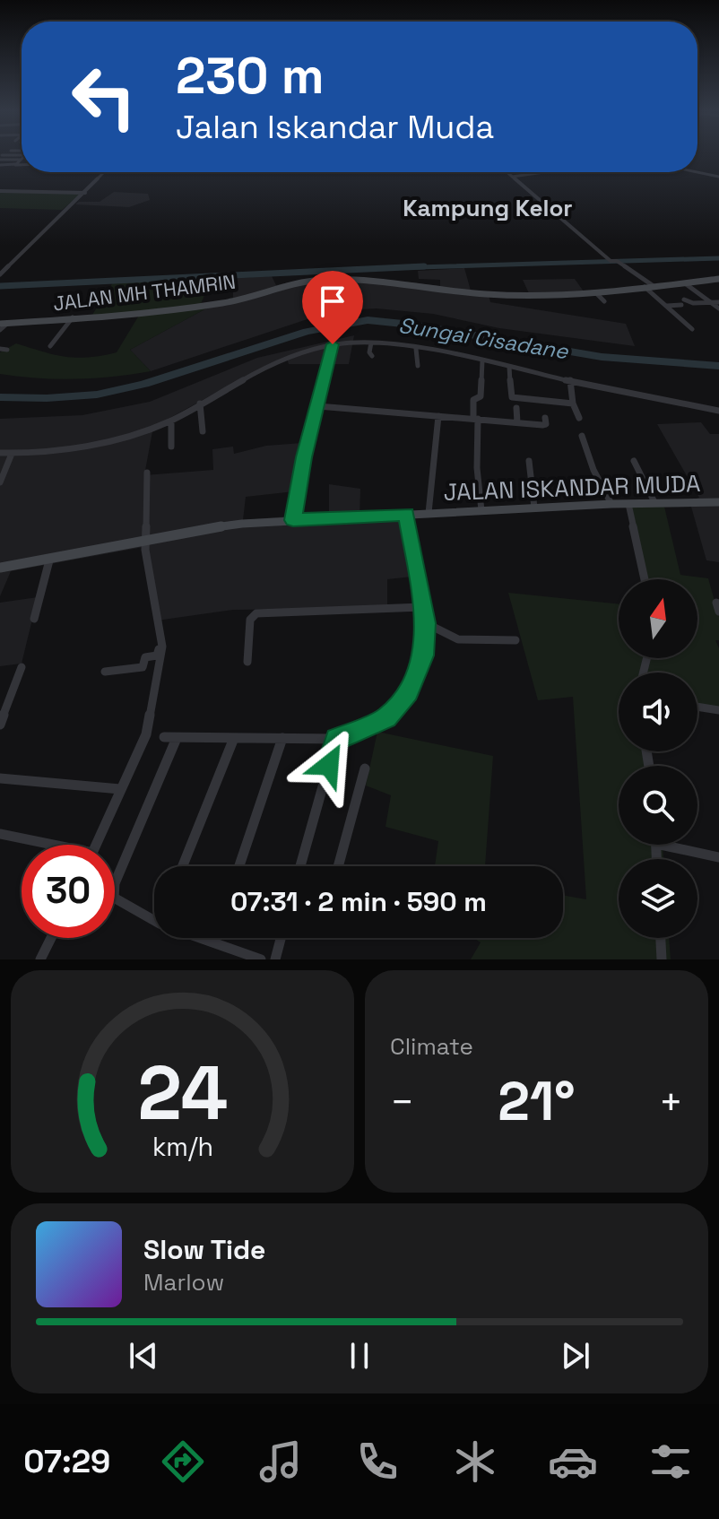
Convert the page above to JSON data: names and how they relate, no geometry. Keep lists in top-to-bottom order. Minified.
{"streets":{"street":["JALAN MH THAMRIN","JALAN ISKANDAR MUDA"]},"districts":["Kampung Kelor"],"water":["Sungai Cisadane"],"north":"top","page":{"turn":["230 m","Jalan Iskandar Muda"],"limit":"30","trip":"07:31 · 2 min · 590 m","tile":"Climate","heat":["−","21°","+"],"song":["Slow Tide","Marlow"],"tabs":"07:29","gauge":["24","km/h"]}}
